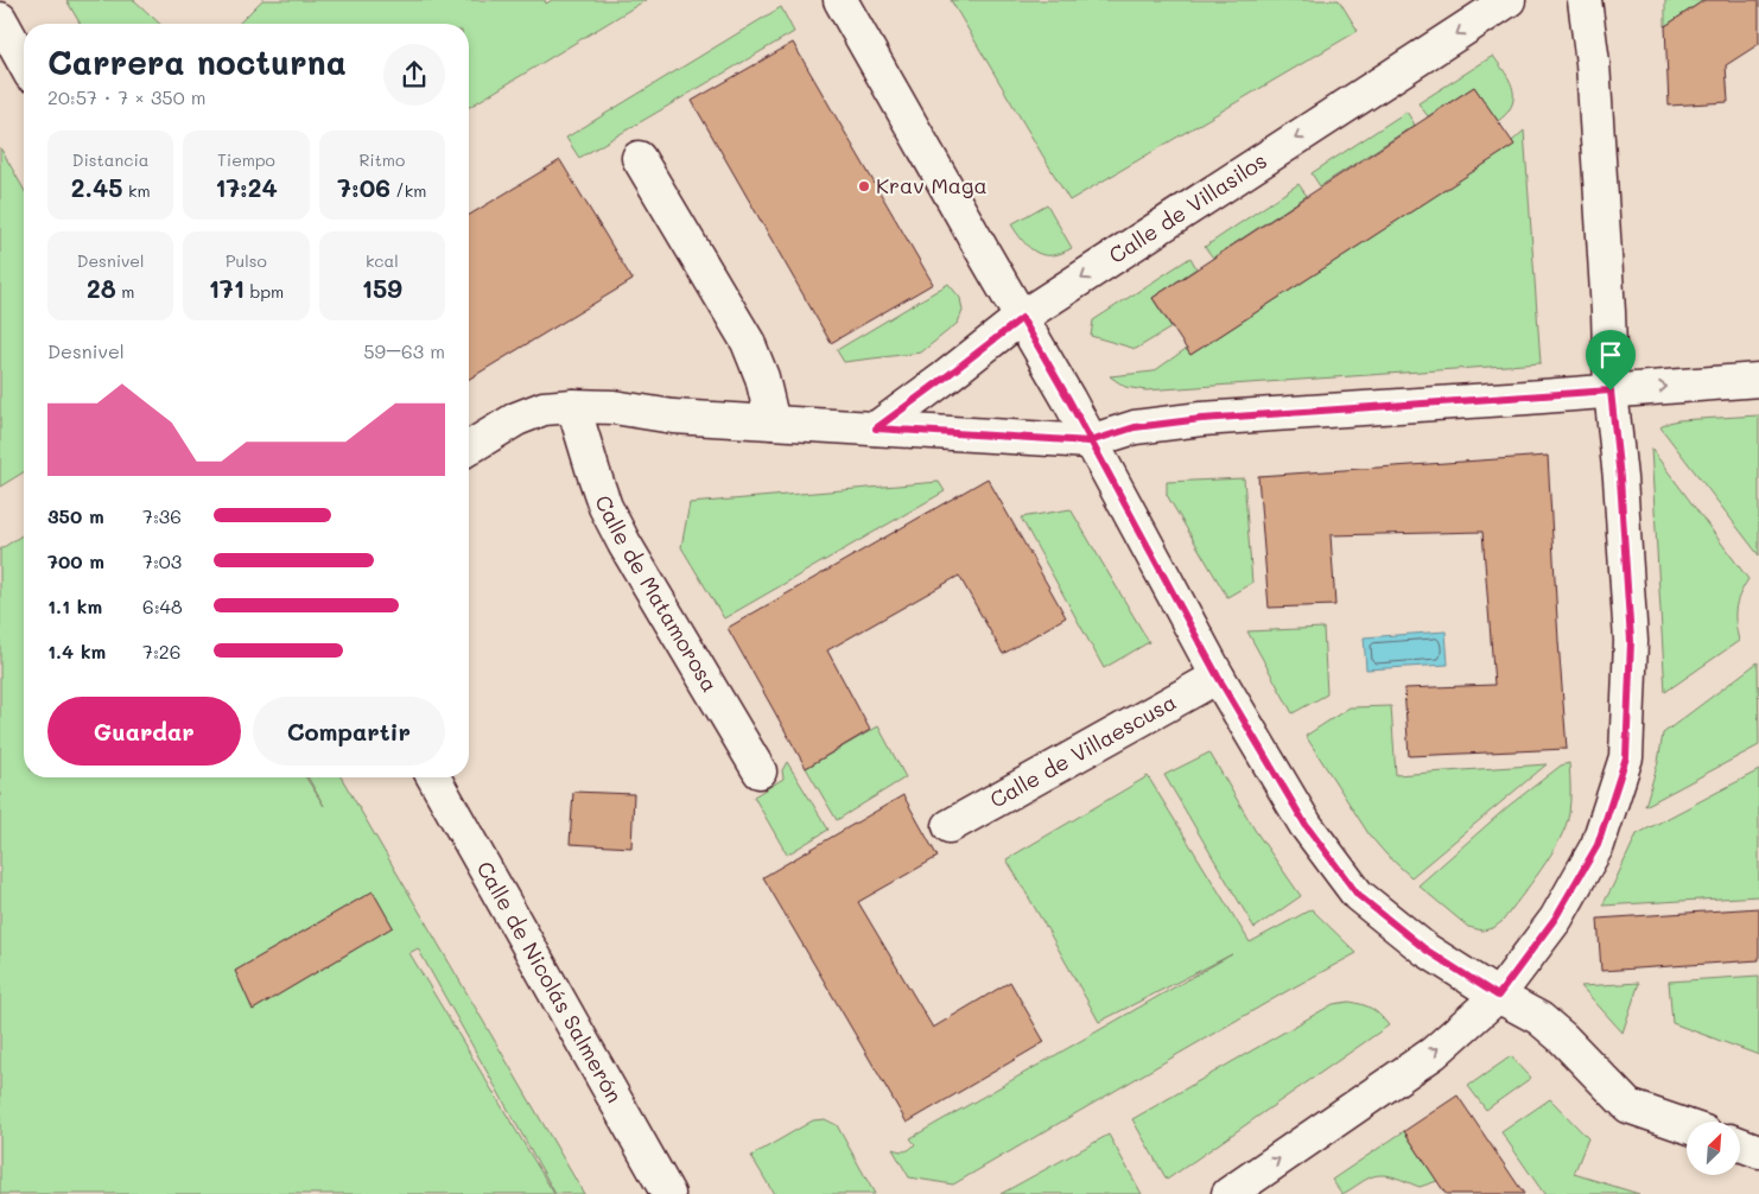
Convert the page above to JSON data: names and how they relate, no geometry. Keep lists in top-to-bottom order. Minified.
{"streets":{"street":["Calle de Villasilos","Calle de Matamorosa","Calle de Villaescusa","Calle de Nicolás Salmerón"]},"one_way":["Calle de Villasilos"],"places":["Krav Maga"],"north":"top right","page":{"heading":["Carrera nocturna","20:57 · 7 × 350 m"],"stats":[["Distancia","2.45 km"],["Tiempo","17:24"],["Ritmo","7:06 /km"],["Desnivel","28 m"],["Pulso","171 bpm"],["kcal","159"]],"chart":["Desnivel","59–63 m"],"list":[{"name":"350 m","note":"7:36"},{"name":"700 m","note":"7:03"},{"name":"1.1 km","note":"6:48"},{"name":"1.4 km","note":"7:26"}],"buttons":["Guardar","Compartir"]}}
